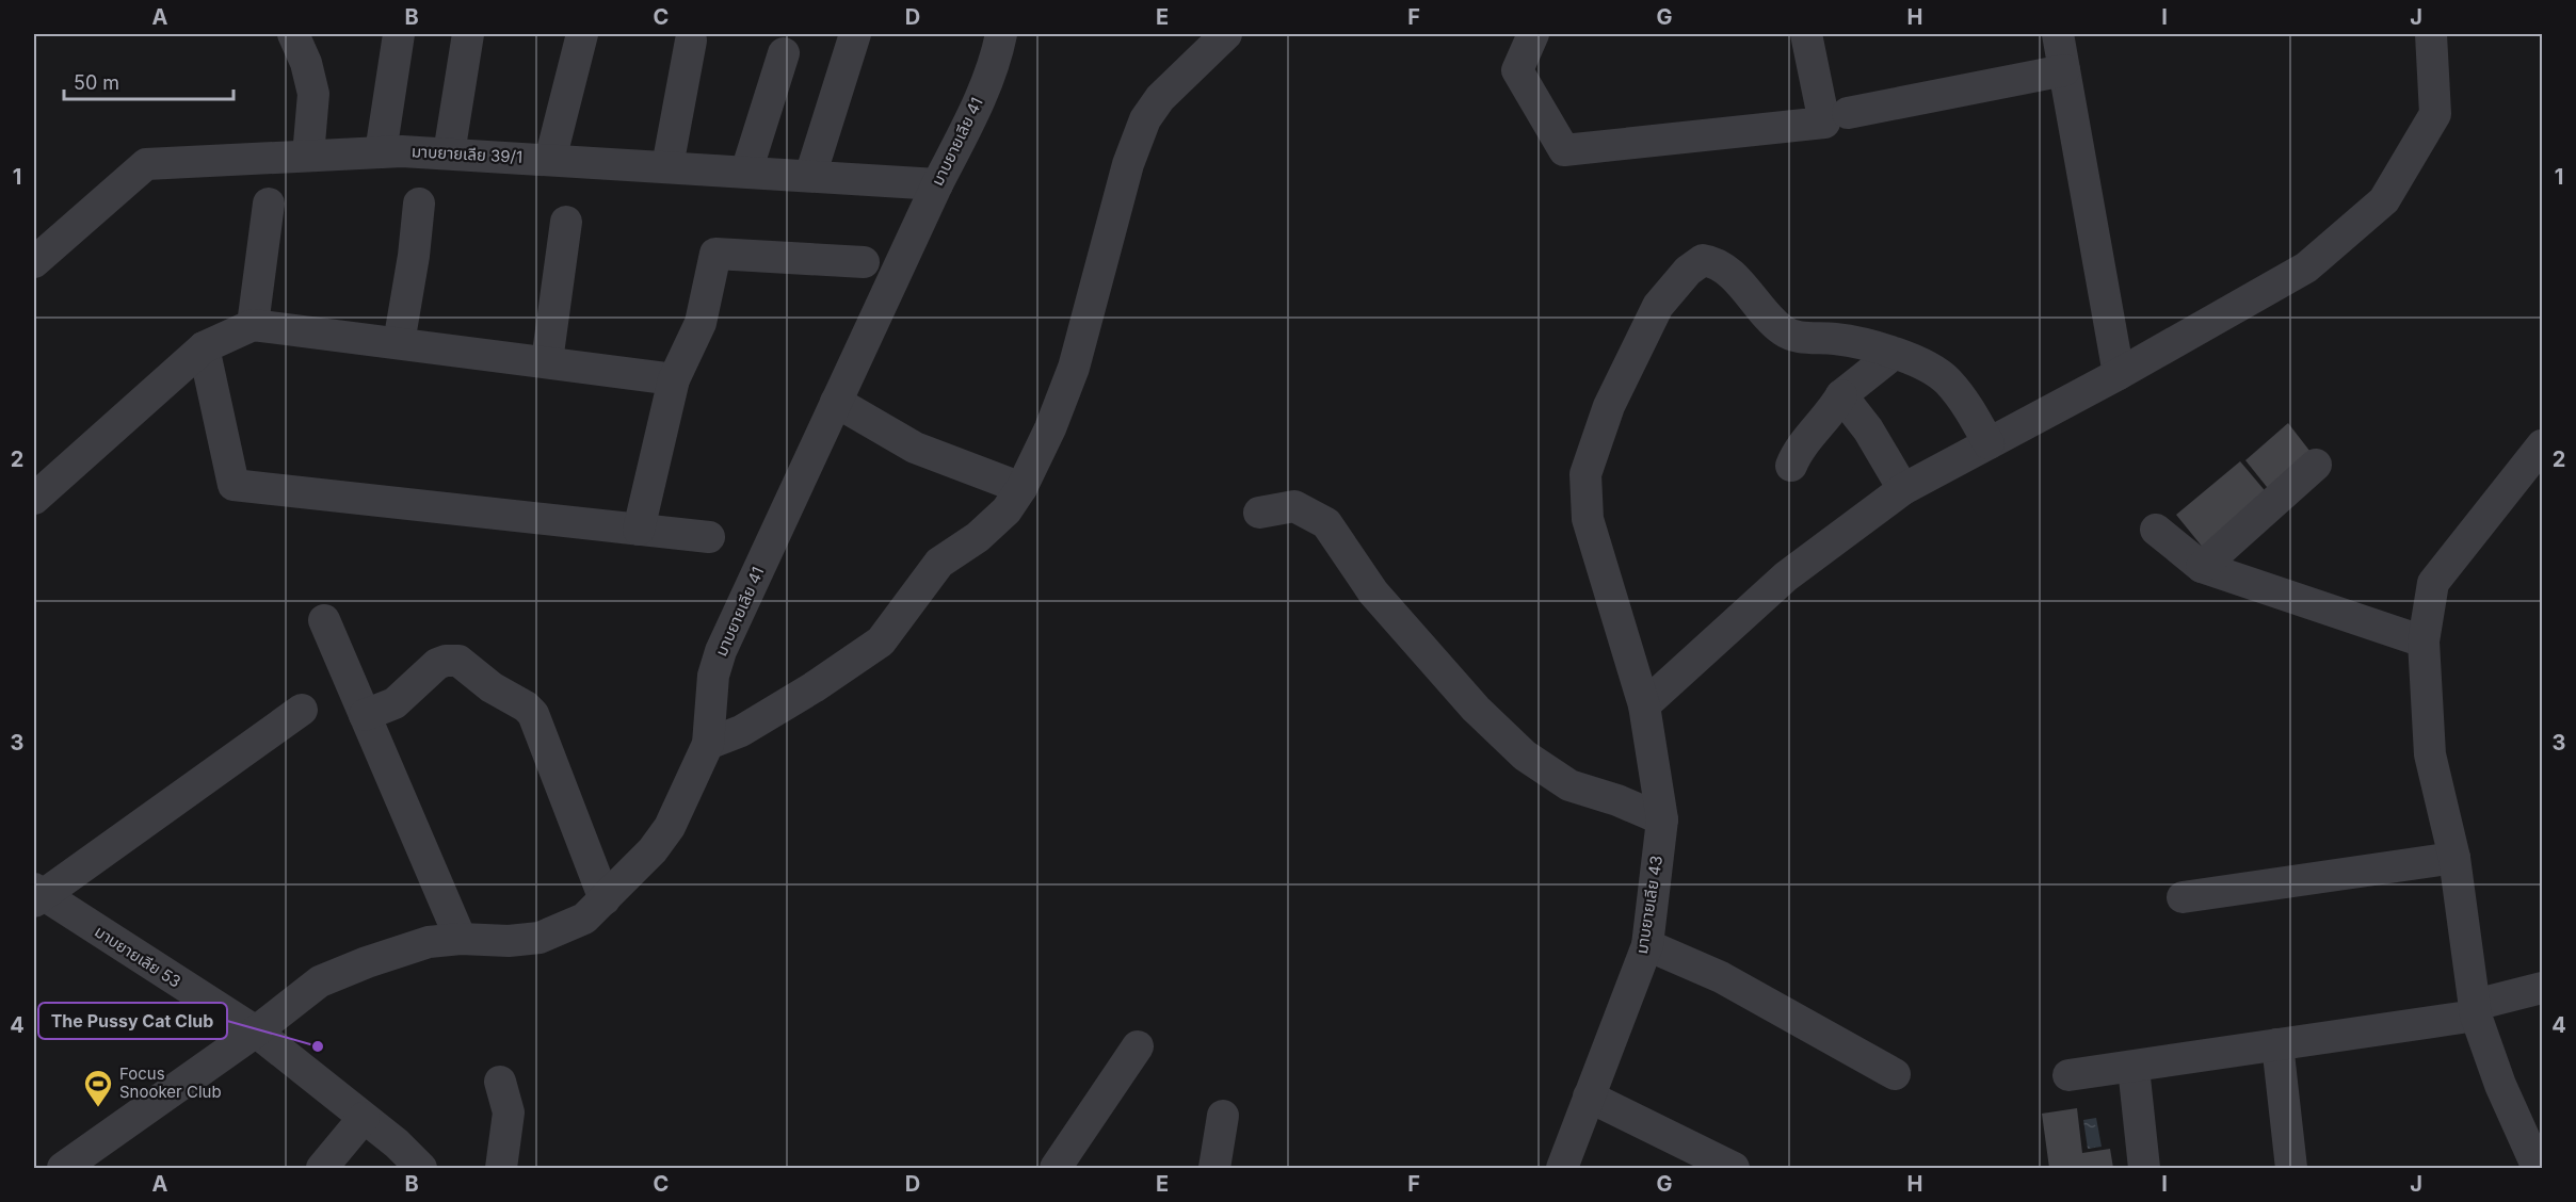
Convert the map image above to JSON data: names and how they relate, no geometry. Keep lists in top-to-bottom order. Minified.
{"streets":{"street":["มาบยายเลีย 41","มาบยายเลีย 39/1","มาบยายเลีย 43","มาบยายเลีย 53"]},"crossings":[["มาบยายเลีย 41","มาบยายเลีย 39/1"],["มาบยายเลีย 41","มาบยายเลีย 53"]],"places":{"other":["The Pussy Cat Club"],"sports":["Focus Snooker Club"]},"scale_bar":"50 m","grid":{"columns":["A","B","C","D","E","F","G","H","I","J"],"rows":["1","2","3","4"]}}
